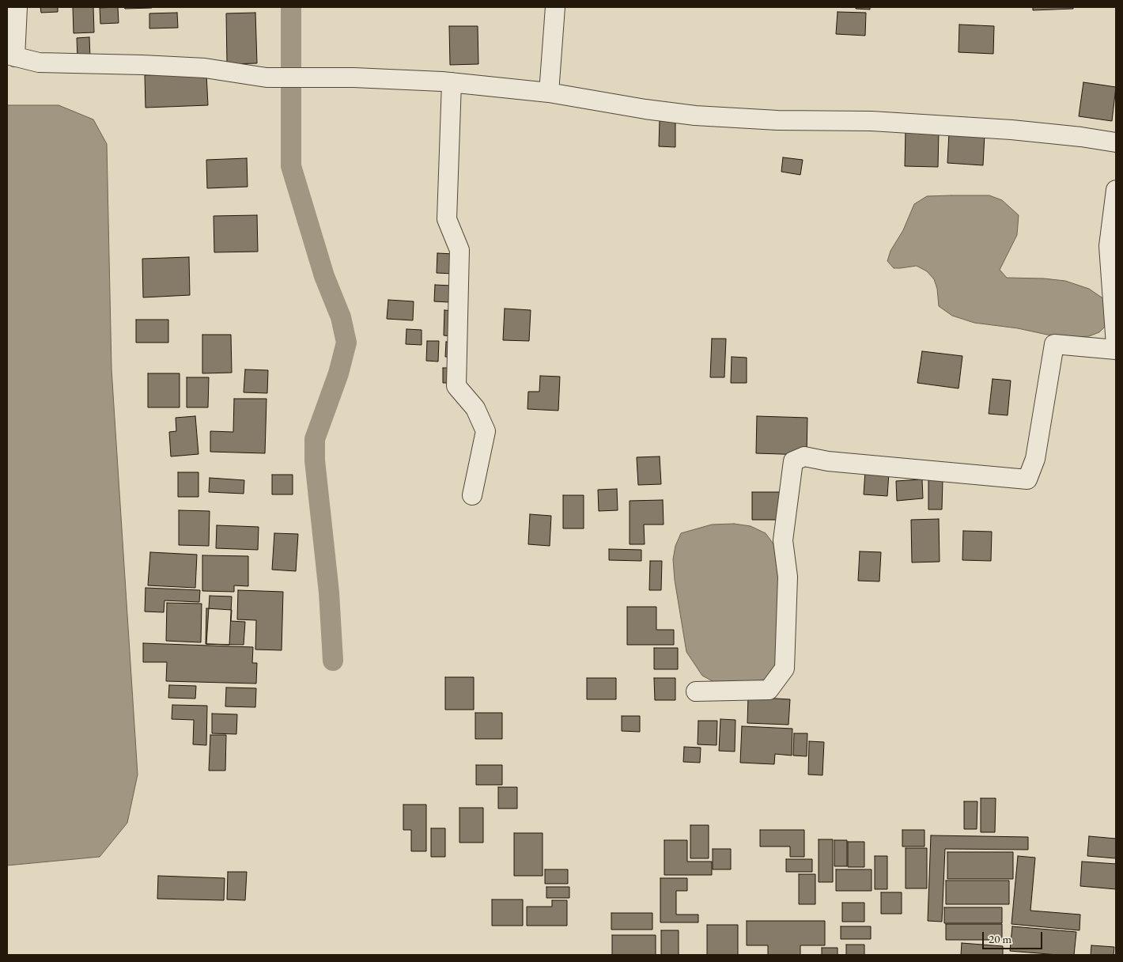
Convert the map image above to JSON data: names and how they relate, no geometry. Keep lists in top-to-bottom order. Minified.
{"scale_bar":"20 m"}
